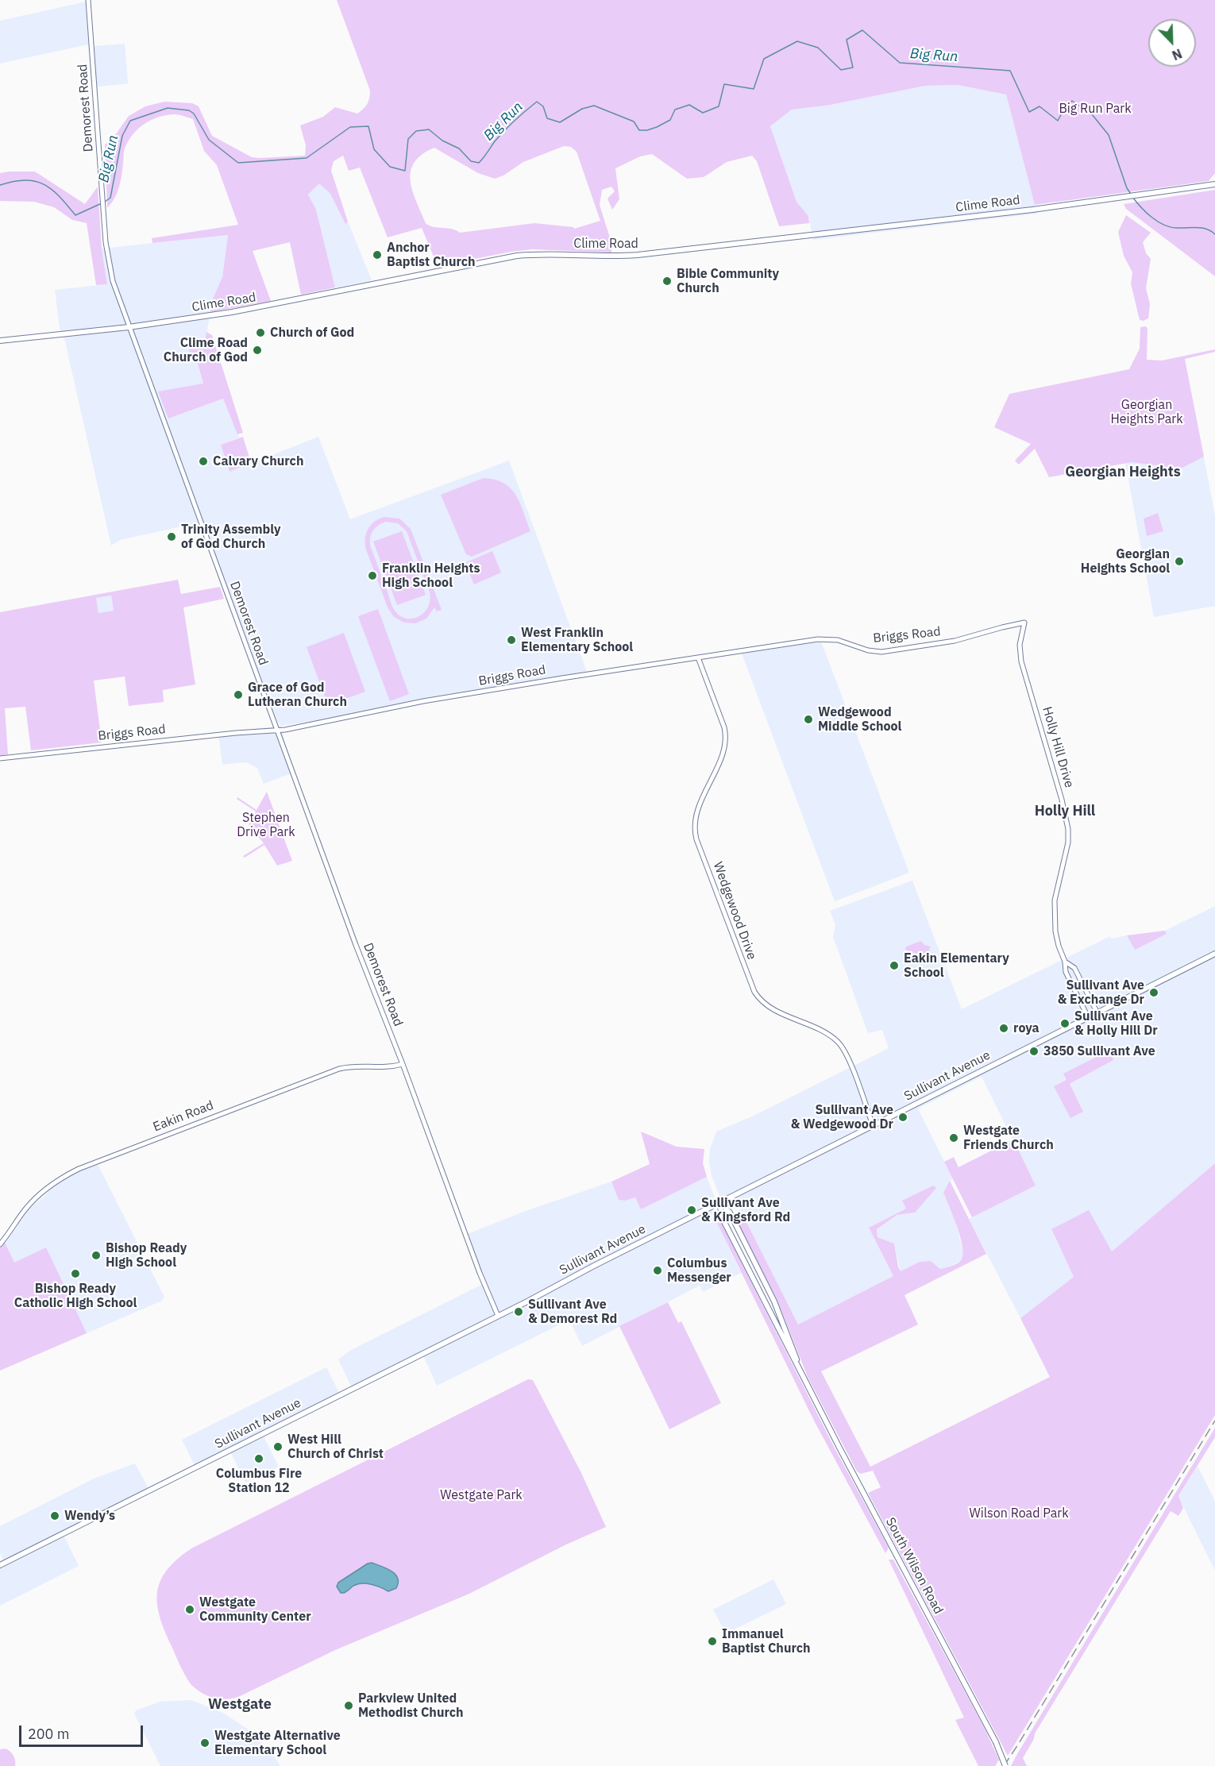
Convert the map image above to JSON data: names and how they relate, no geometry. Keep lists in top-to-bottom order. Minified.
{"streets":{"main road":["Clime Road","Sullivant Avenue","South Wilson Road"],"street":["Demorest Road","Briggs Road","Holly Hill Drive","Wedgewood Drive","Eakin Road"]},"crossings":[["Demorest Road","Clime Road"],["Demorest Road","Briggs Road"],["Demorest Road","Sullivant Avenue"],["Demorest Road","Eakin Road"],["Briggs Road","Holly Hill Drive"],["Briggs Road","Wedgewood Drive"],["Holly Hill Drive","Sullivant Avenue"],["Wedgewood Drive","Sullivant Avenue"],["Sullivant Avenue","South Wilson Road"]],"districts":["Georgian Heights","Holly Hill","Westgate"],"water":["Big Run"],"parks":["Big Run Park","Georgian Heights Park","Stephen Drive Park","Westgate Park","Wilson Road Park"],"places":["Anchor Baptist Church","Bible Community Church","Church of God","Clime Road Church of God","Calvary Church","Trinity Assembly of God Church","Georgian Heights School","Franklin Heights High School","West Franklin Elementary School","Grace of God Lutheran Church","Wedgewood Middle School","Eakin Elementary School","Sullivant Ave & Exchange Dr","Sullivant Ave & Holly Hill Dr","roya","3850 Sullivant Ave","Sullivant Ave & Wedgewood Dr","Westgate Friends Church","Sullivant Ave & Kingsford Rd","Bishop Ready High School","Columbus Messenger","Bishop Ready Catholic High School","Sullivant Ave & Demorest Rd","West Hill Church of Christ","Columbus Fire Station 12","Wendy’s","Westgate Community Center","Immanuel Baptist Church","Parkview United Methodist Church","Westgate Alternative Elementary School"],"scale_bar":"200 m","north":"bottom right"}
